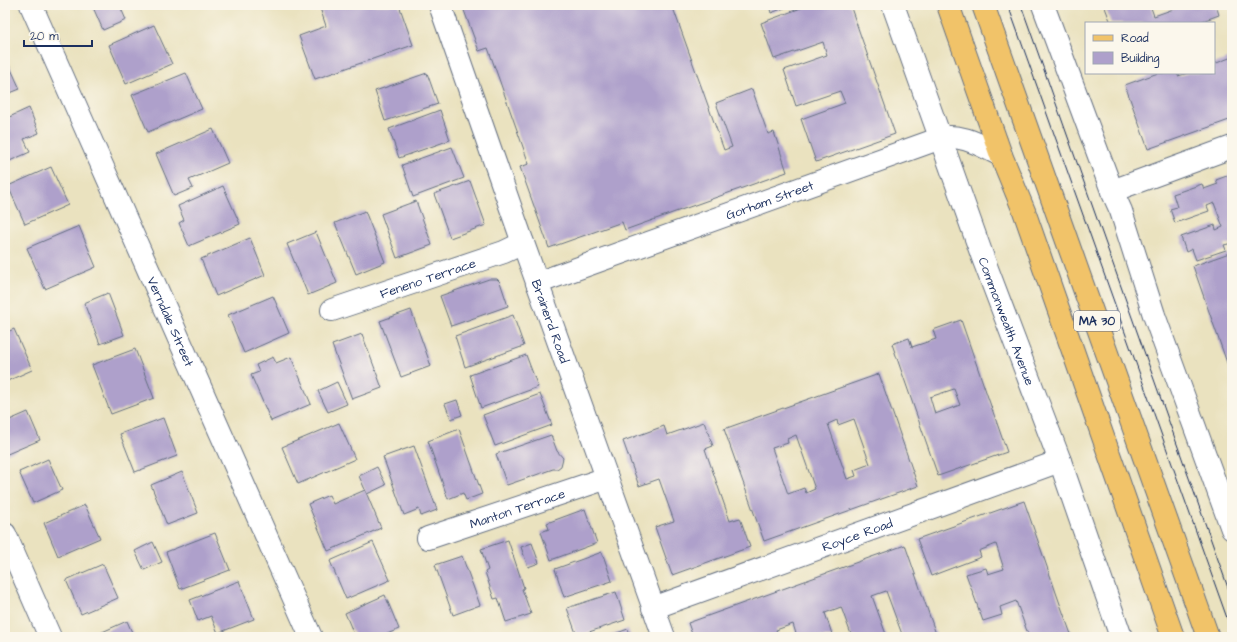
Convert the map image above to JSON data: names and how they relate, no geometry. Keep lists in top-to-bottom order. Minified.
{"streets":{"main road":["MA 30"],"street":["Gorham Street","Feneno Terrace","Verndale Street","Brainerd Road","Commonwealth Avenue","Manton Terrace","Royce Road"]},"crossings":[["Gorham Street","Brainerd Road"],["Gorham Street","Commonwealth Avenue"],["Gorham Street","MA 30"],["Feneno Terrace","Brainerd Road"],["Brainerd Road","Manton Terrace"],["Brainerd Road","Royce Road"],["Commonwealth Avenue","Royce Road"]],"legend":["Road","Building"],"scale_bar":"20 m"}
